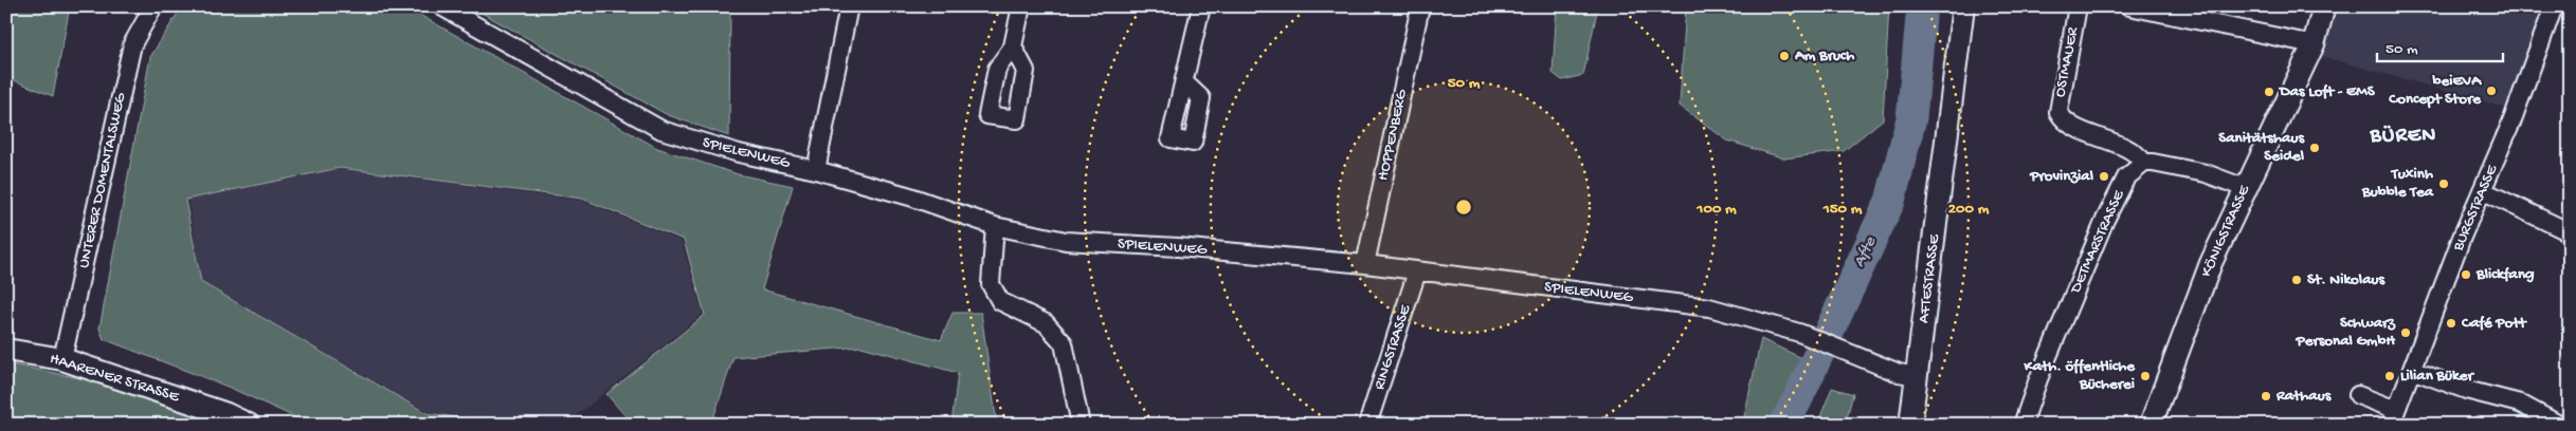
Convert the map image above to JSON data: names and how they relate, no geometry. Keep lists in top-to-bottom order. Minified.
{"streets":{"main road":["KÖNIGSTRASSE","AFTESTRASSE","HAARENER STRASSE"],"street":["OSTMAUER","HOPPENBERG","SPIELENWEG","UNTERER DOMENTALSWEG","BURGSTRASSE","DETMARSTRASSE","RINGSTRASSE"]},"crossings":[["OSTMAUER","DETMARSTRASSE"],["HOPPENBERG","SPIELENWEG"],["SPIELENWEG","AFTESTRASSE"],["SPIELENWEG","RINGSTRASSE"],["UNTERER DOMENTALSWEG","HAARENER STRASSE"]],"districts":["BÜREN"],"water":["Afte"],"places":["Am Bruch","beiEVA Concept Store","Das Loft - EMS","Sanitätshaus Seidel","Provinzial","Tuxinh Bubble Tea","Blickfang","St. Nikolaus","Café Pott","Schwarz Personal GmbH","Kath. öffentliche Bücherei","Lilian Büker","Rathaus"],"scale_bar":"50 m","rings":["50 m","100 m","150 m","200 m"]}
